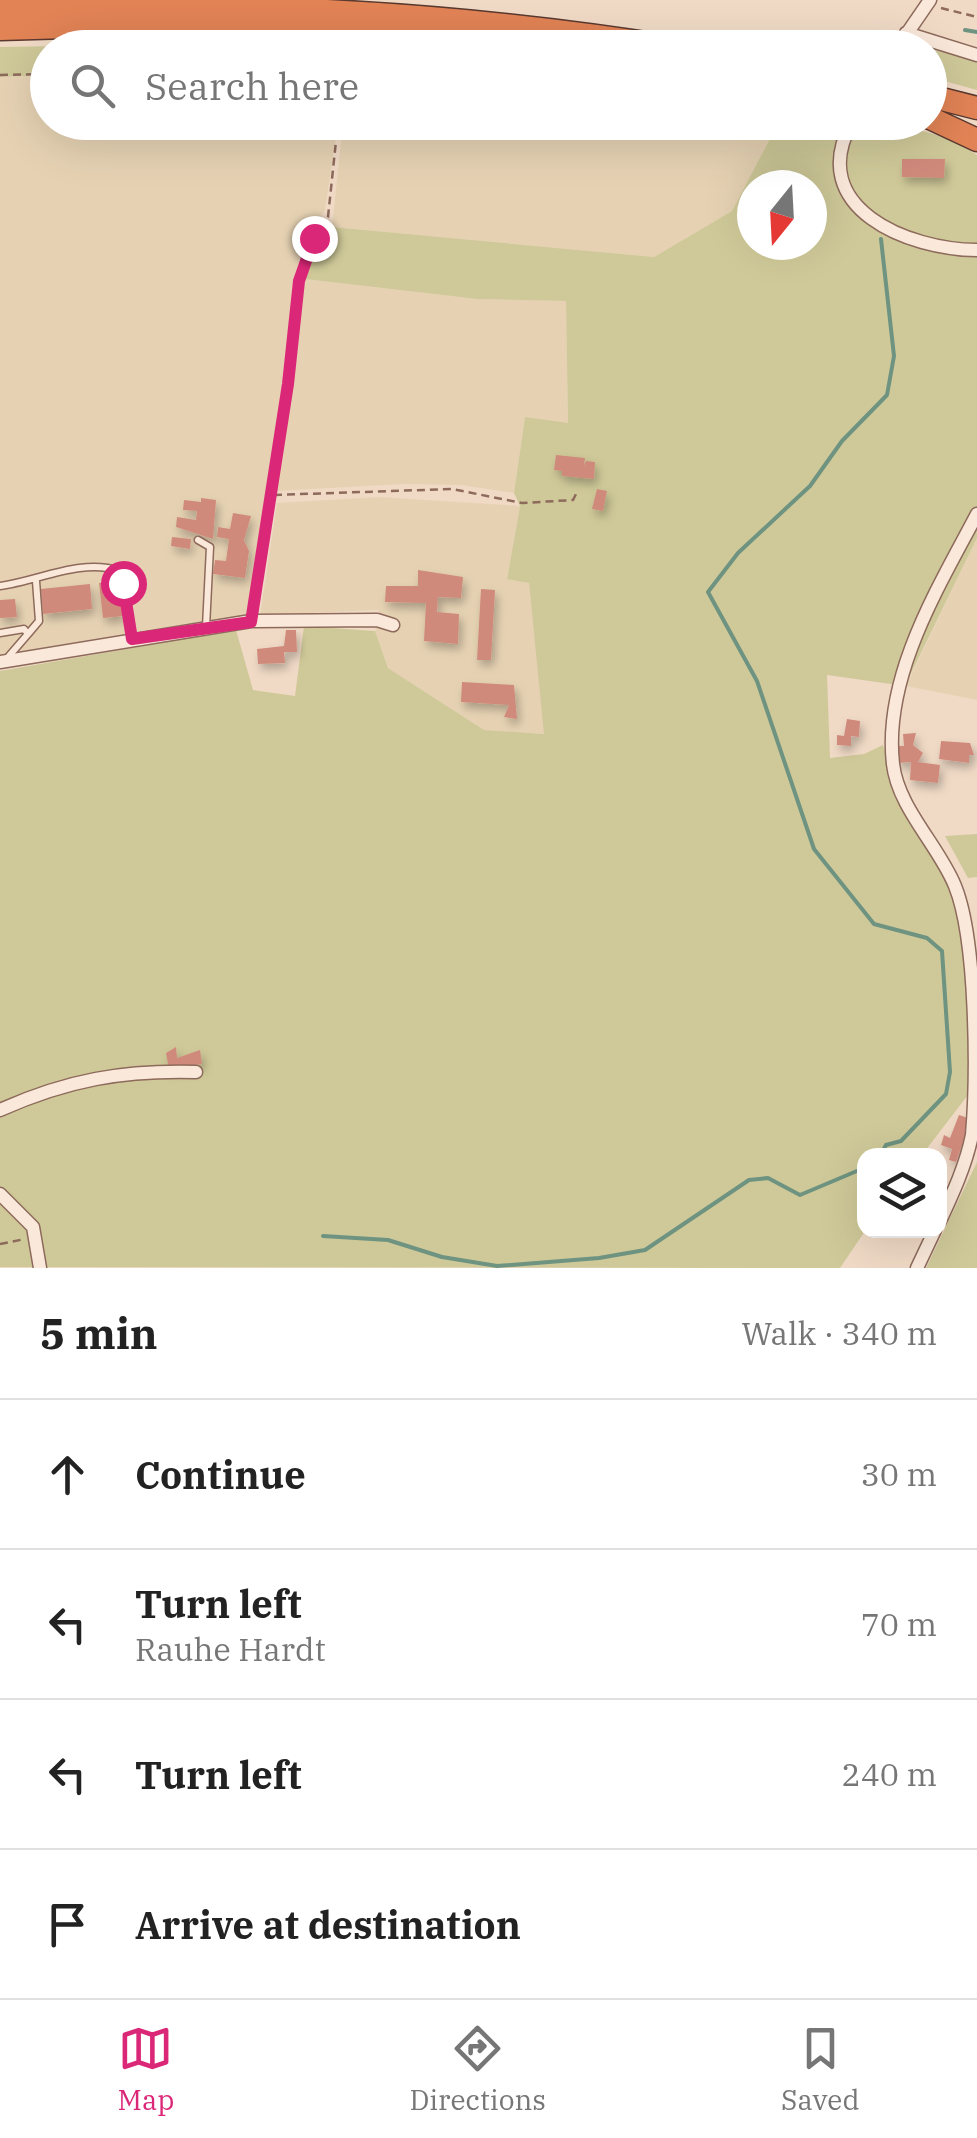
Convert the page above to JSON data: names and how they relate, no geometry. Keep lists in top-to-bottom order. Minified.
{"north":"bottom","page":{"search":"Search here","heading":["5 min","Walk · 340 m"],"list":[["Continue","30 m"],["Turn left","Rauhe Hardt","70 m"],["Turn left","240 m"],"Arrive at destination"],"nav":["Map","Directions","Saved"]}}
